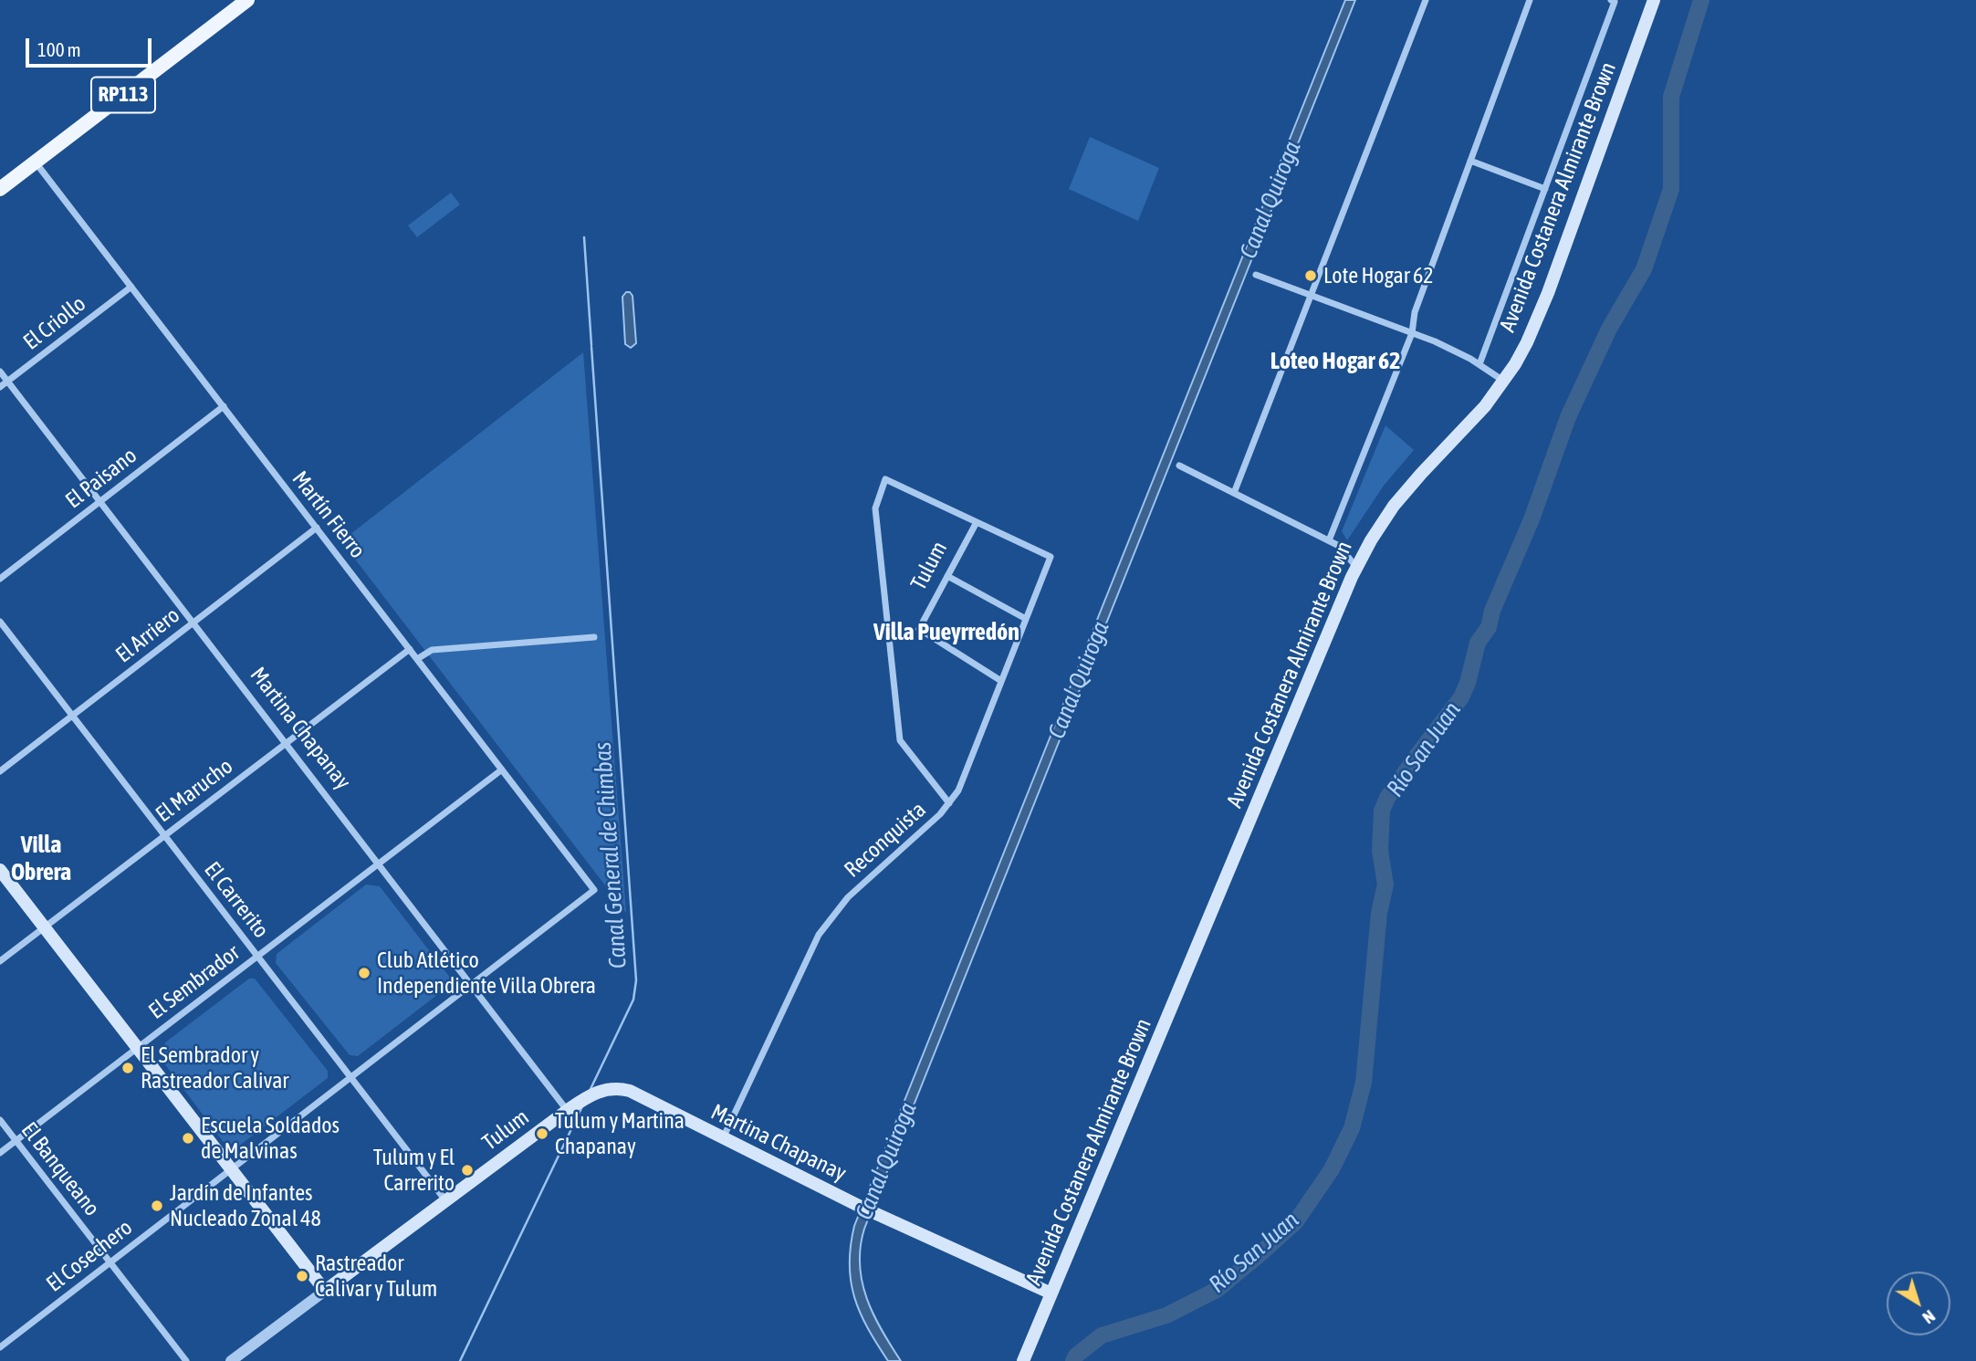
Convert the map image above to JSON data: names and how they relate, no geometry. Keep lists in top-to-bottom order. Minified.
{"streets":{"main road":["RP113","Avenida Costanera Almirante Brown","Tulum","Martina Chapanay"],"street":["El Criollo","El Paisano","Martín Fierro","El Arriero","El Marucho","Reconquista","El Carrerito","El Sembrador","El Banqueano","El Cosechero"]},"crossings":[["RP113","Martín Fierro"],["Avenida Costanera Almirante Brown","Martina Chapanay"],["El Criollo","Martín Fierro"],["El Criollo","Martina Chapanay"],["El Paisano","Martín Fierro"],["El Paisano","Martina Chapanay"],["Martín Fierro","El Arriero"],["Martín Fierro","El Marucho"],["Martín Fierro","El Sembrador"],["Martín Fierro","El Cosechero"],["Tulum","Martina Chapanay"],["Tulum","Reconquista"],["Tulum","El Carrerito"],["El Arriero","Martina Chapanay"],["El Arriero","El Carrerito"],["Martina Chapanay","El Marucho"],["Martina Chapanay","Reconquista"],["Martina Chapanay","El Sembrador"],["Martina Chapanay","El Cosechero"],["El Marucho","El Carrerito"],["El Carrerito","El Sembrador"],["El Carrerito","El Cosechero"],["El Sembrador","El Banqueano"],["El Banqueano","El Cosechero"]],"districts":["Loteo Hogar 62","Villa Pueyrredón","Villa Obrera"],"water":["Canal Quiroga","Río San Juan","Canal General de Chimbas"],"places":["Lote Hogar 62","Club Atlético Independiente Villa Obrera","El Sembrador y Rastreador Calivar","Tulum y Martina Chapanay","Escuela Soldados de Malvinas","Tulum y El Carrerito","Jardín de Infantes Nucleado Zonal 48","Rastreador Calivar y Tulum"],"scale_bar":"100 m","north":"bottom right"}
